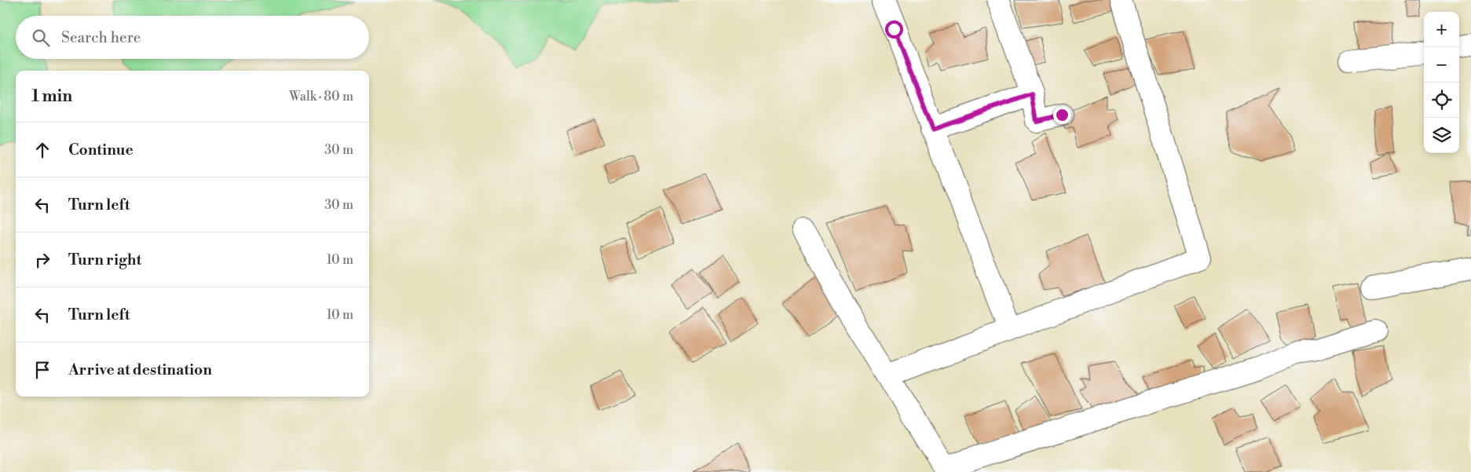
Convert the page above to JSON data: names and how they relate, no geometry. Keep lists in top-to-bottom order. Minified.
{"page":{"map_buttons":["+","−"],"search":"Search here","heading":["1 min","Walk · 80 m"],"list":[["Continue","30 m"],["Turn left","30 m"],["Turn right","10 m"],["Turn left","10 m"],"Arrive at destination"]}}
